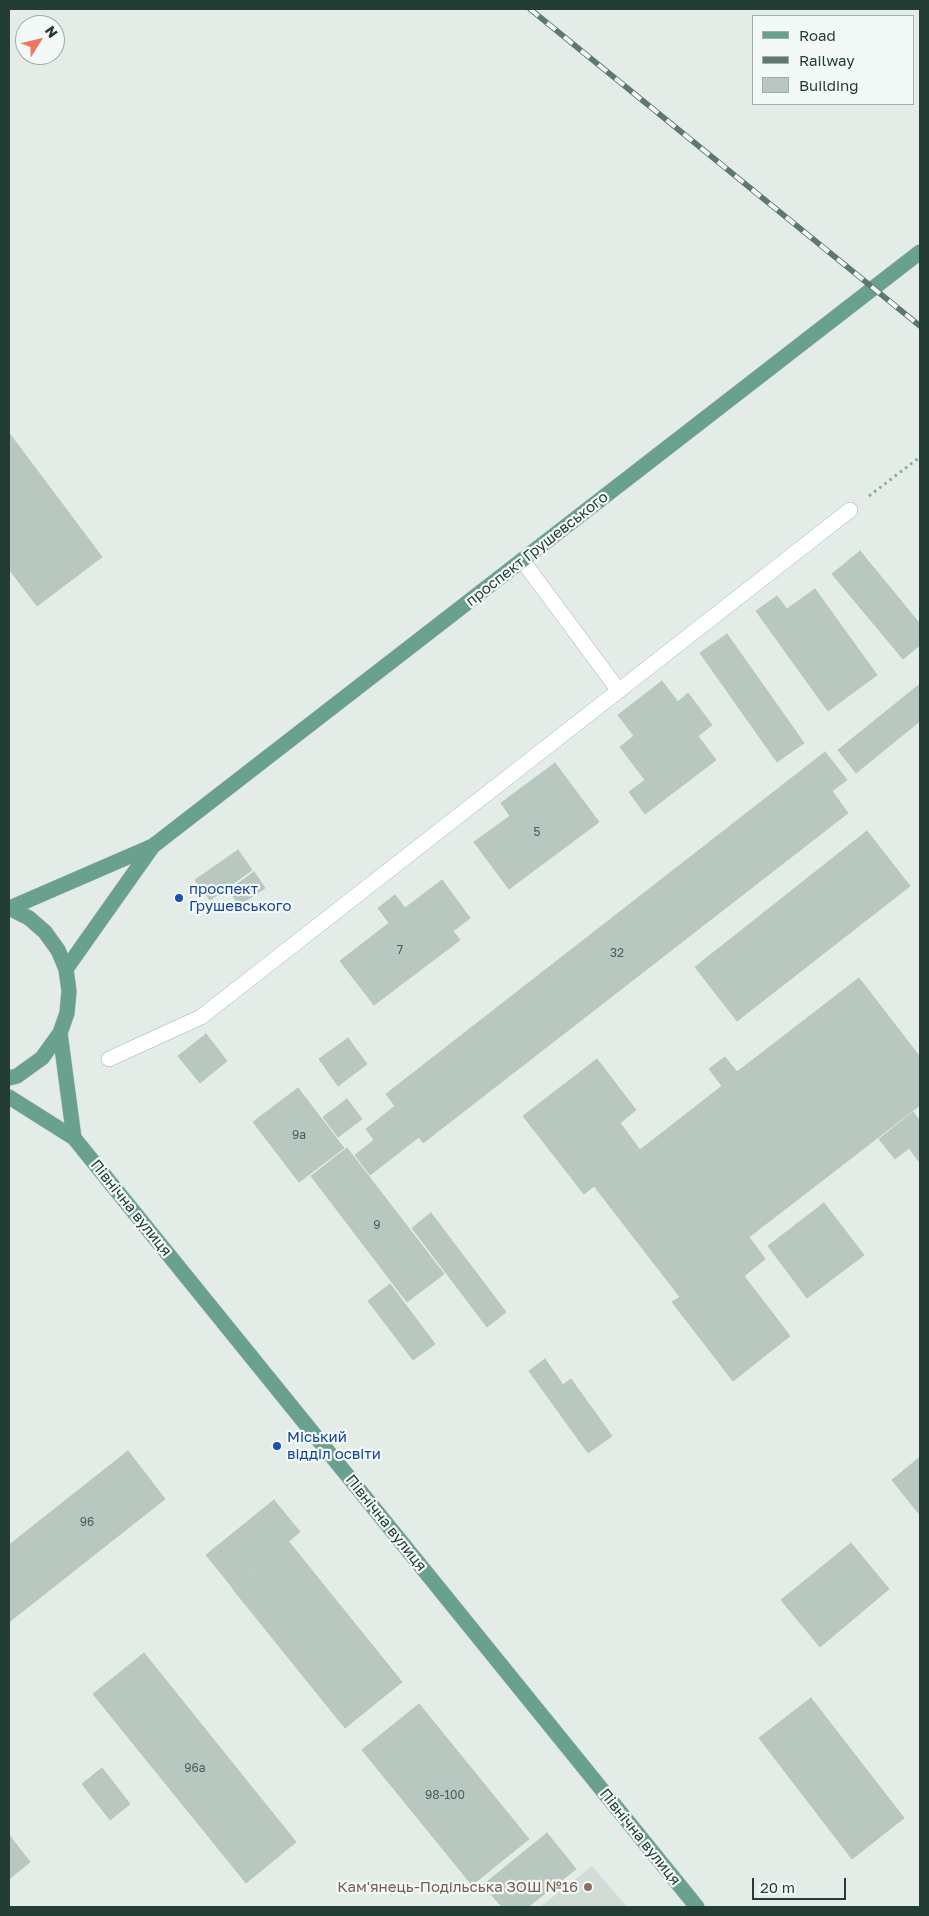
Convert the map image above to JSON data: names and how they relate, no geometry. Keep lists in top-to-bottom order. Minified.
{"streets":{"main road":["проспект Грушевського","Північна вулиця"]},"places":["проспект Грушевського","Міський відділ освіти","Кам'янець-Подільська ЗОШ №16"],"house_numbers":["5","7","32","9а","9","96","96а","98-100"],"legend":["Road","Railway","Building"],"scale_bar":"20 m","north":"top right"}
